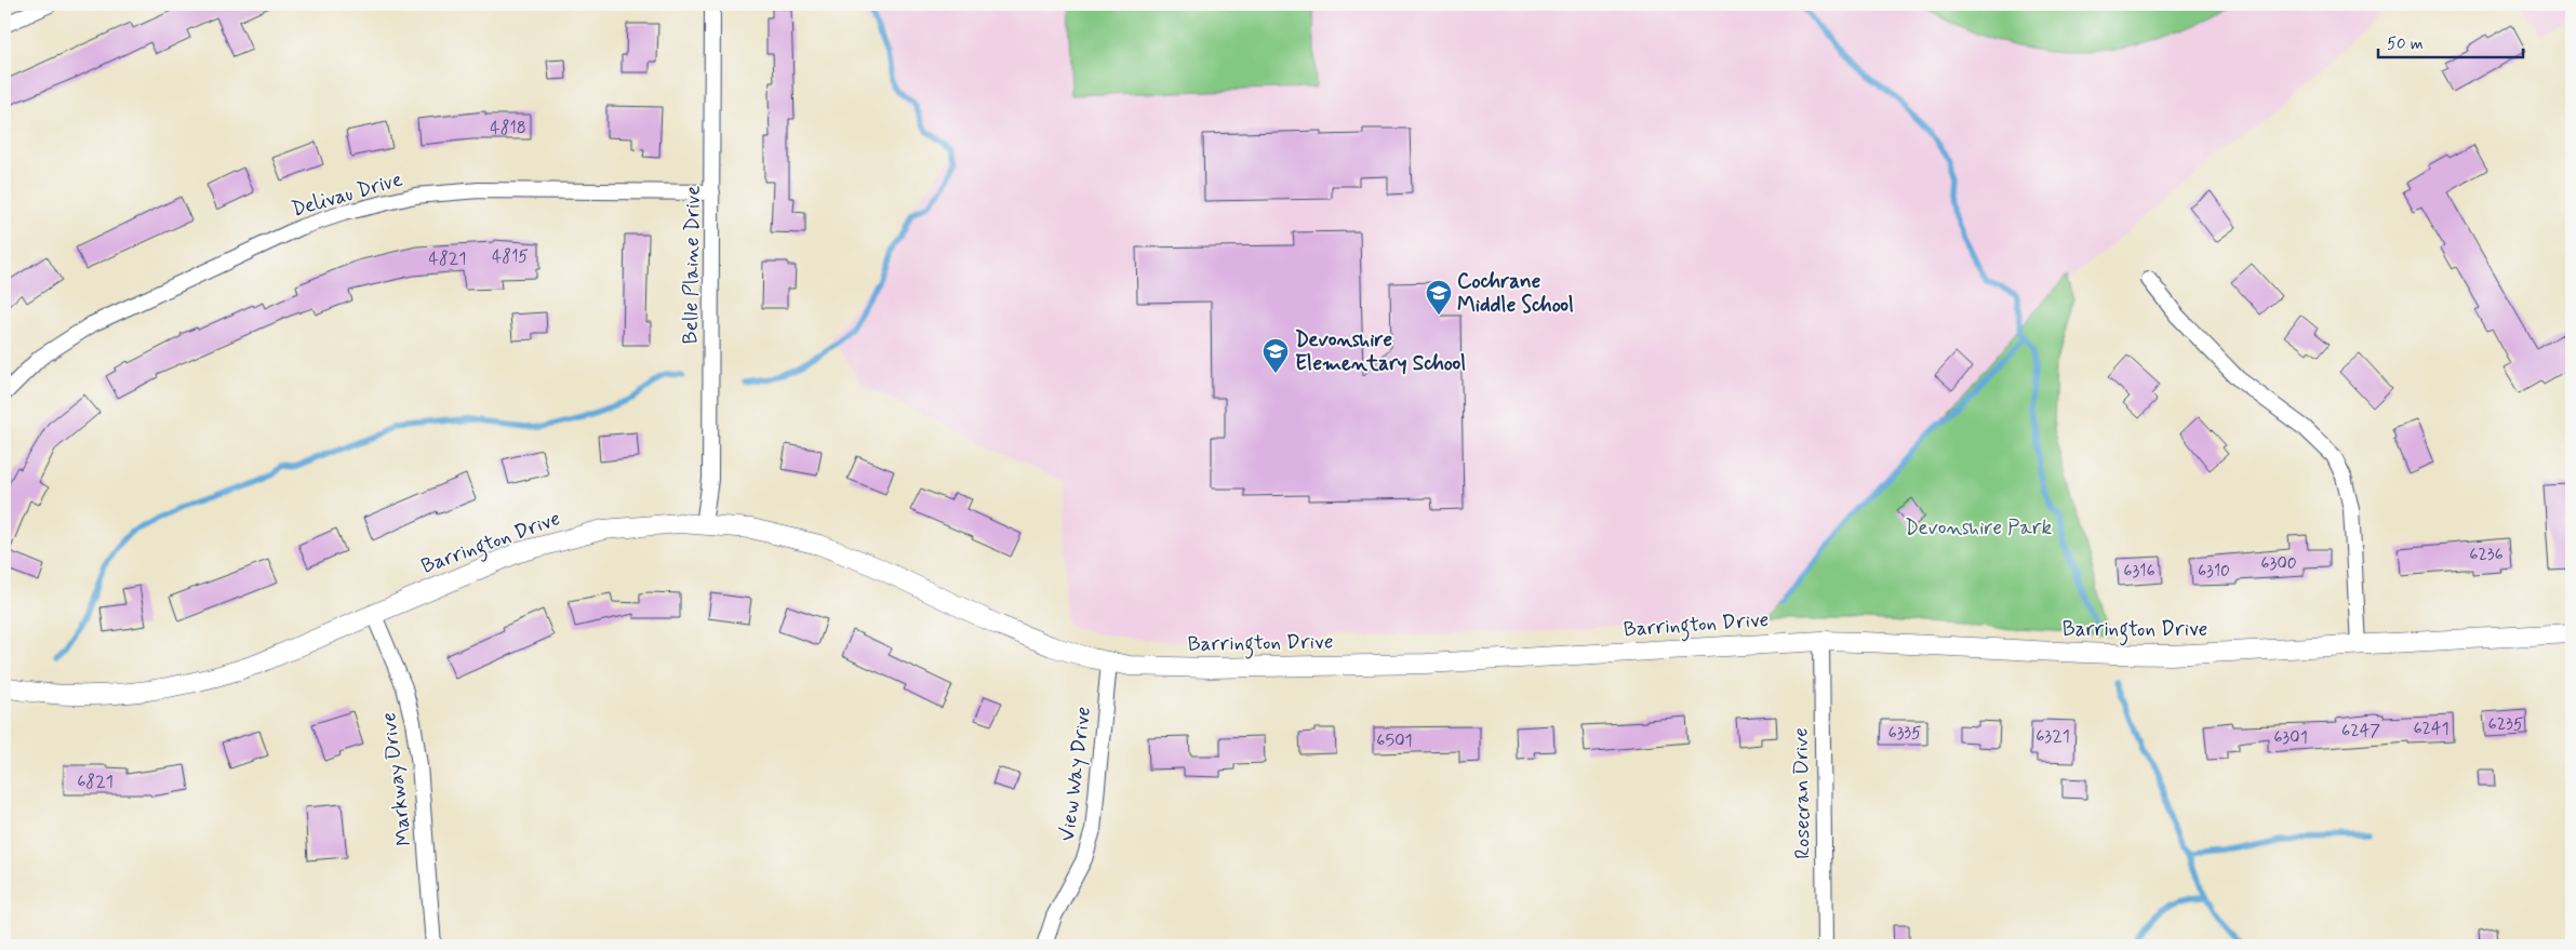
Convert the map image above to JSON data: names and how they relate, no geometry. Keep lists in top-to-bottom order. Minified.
{"streets":{"street":["Delivau Drive","Belle Plaine Drive","Barrington Drive","View Way Drive","Markway Drive","Rosecran Drive"]},"crossings":[["Delivau Drive","Belle Plaine Drive"],["Belle Plaine Drive","Barrington Drive"],["Barrington Drive","View Way Drive"],["Barrington Drive","Markway Drive"],["Barrington Drive","Rosecran Drive"]],"parks":["Devonshire Park"],"places":{"school or university":["Cochrane Middle School","Devonshire Elementary School"]},"house_numbers":["4818","4815","4821","6236","6300","6316","6310","6235","6241","6247","6335","6321","6301","6501","6821"],"scale_bar":"50 m"}
